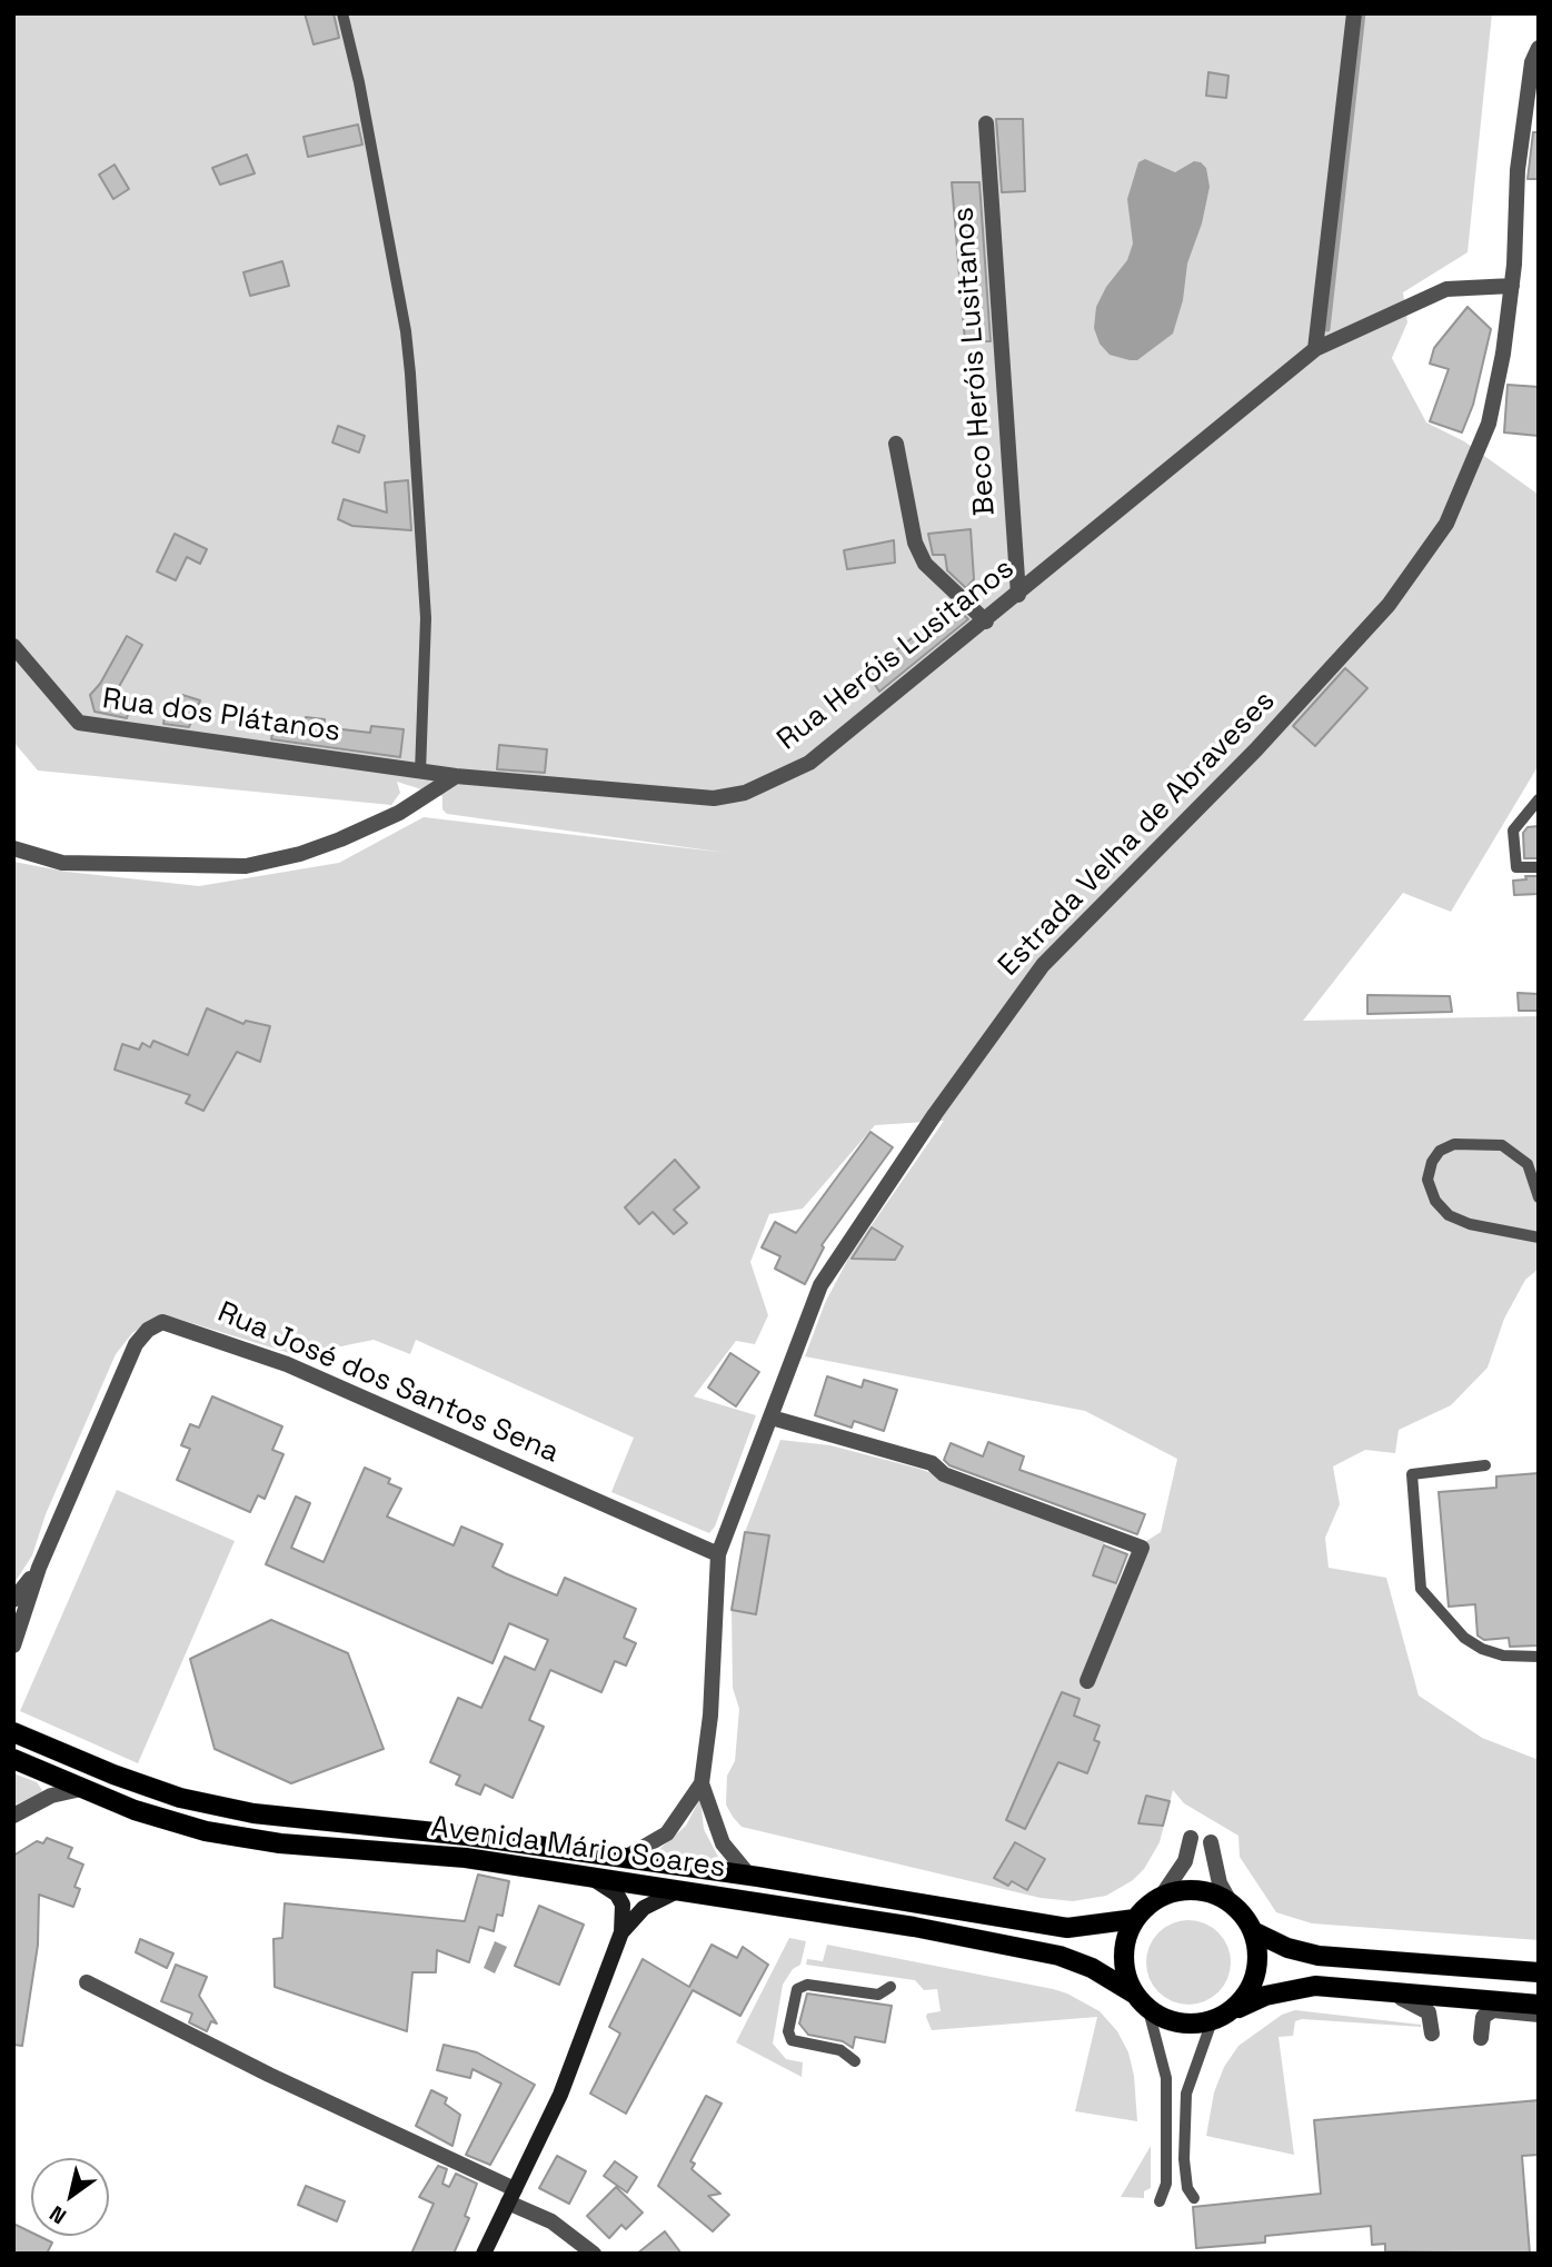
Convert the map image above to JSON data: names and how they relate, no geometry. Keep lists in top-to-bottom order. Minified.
{"streets":{"main road":["Avenida Mário Soares"],"street":["Beco Heróis Lusitanos","Rua Heróis Lusitanos","Rua dos Plátanos","Estrada Velha de Abraveses","Rua José dos Santos Sena"]},"crossings":[["Beco Heróis Lusitanos","Rua Heróis Lusitanos"],["Rua Heróis Lusitanos","Rua dos Plátanos"],["Rua Heróis Lusitanos","Estrada Velha de Abraveses"],["Estrada Velha de Abraveses","Rua José dos Santos Sena"]],"north":"bottom left"}
